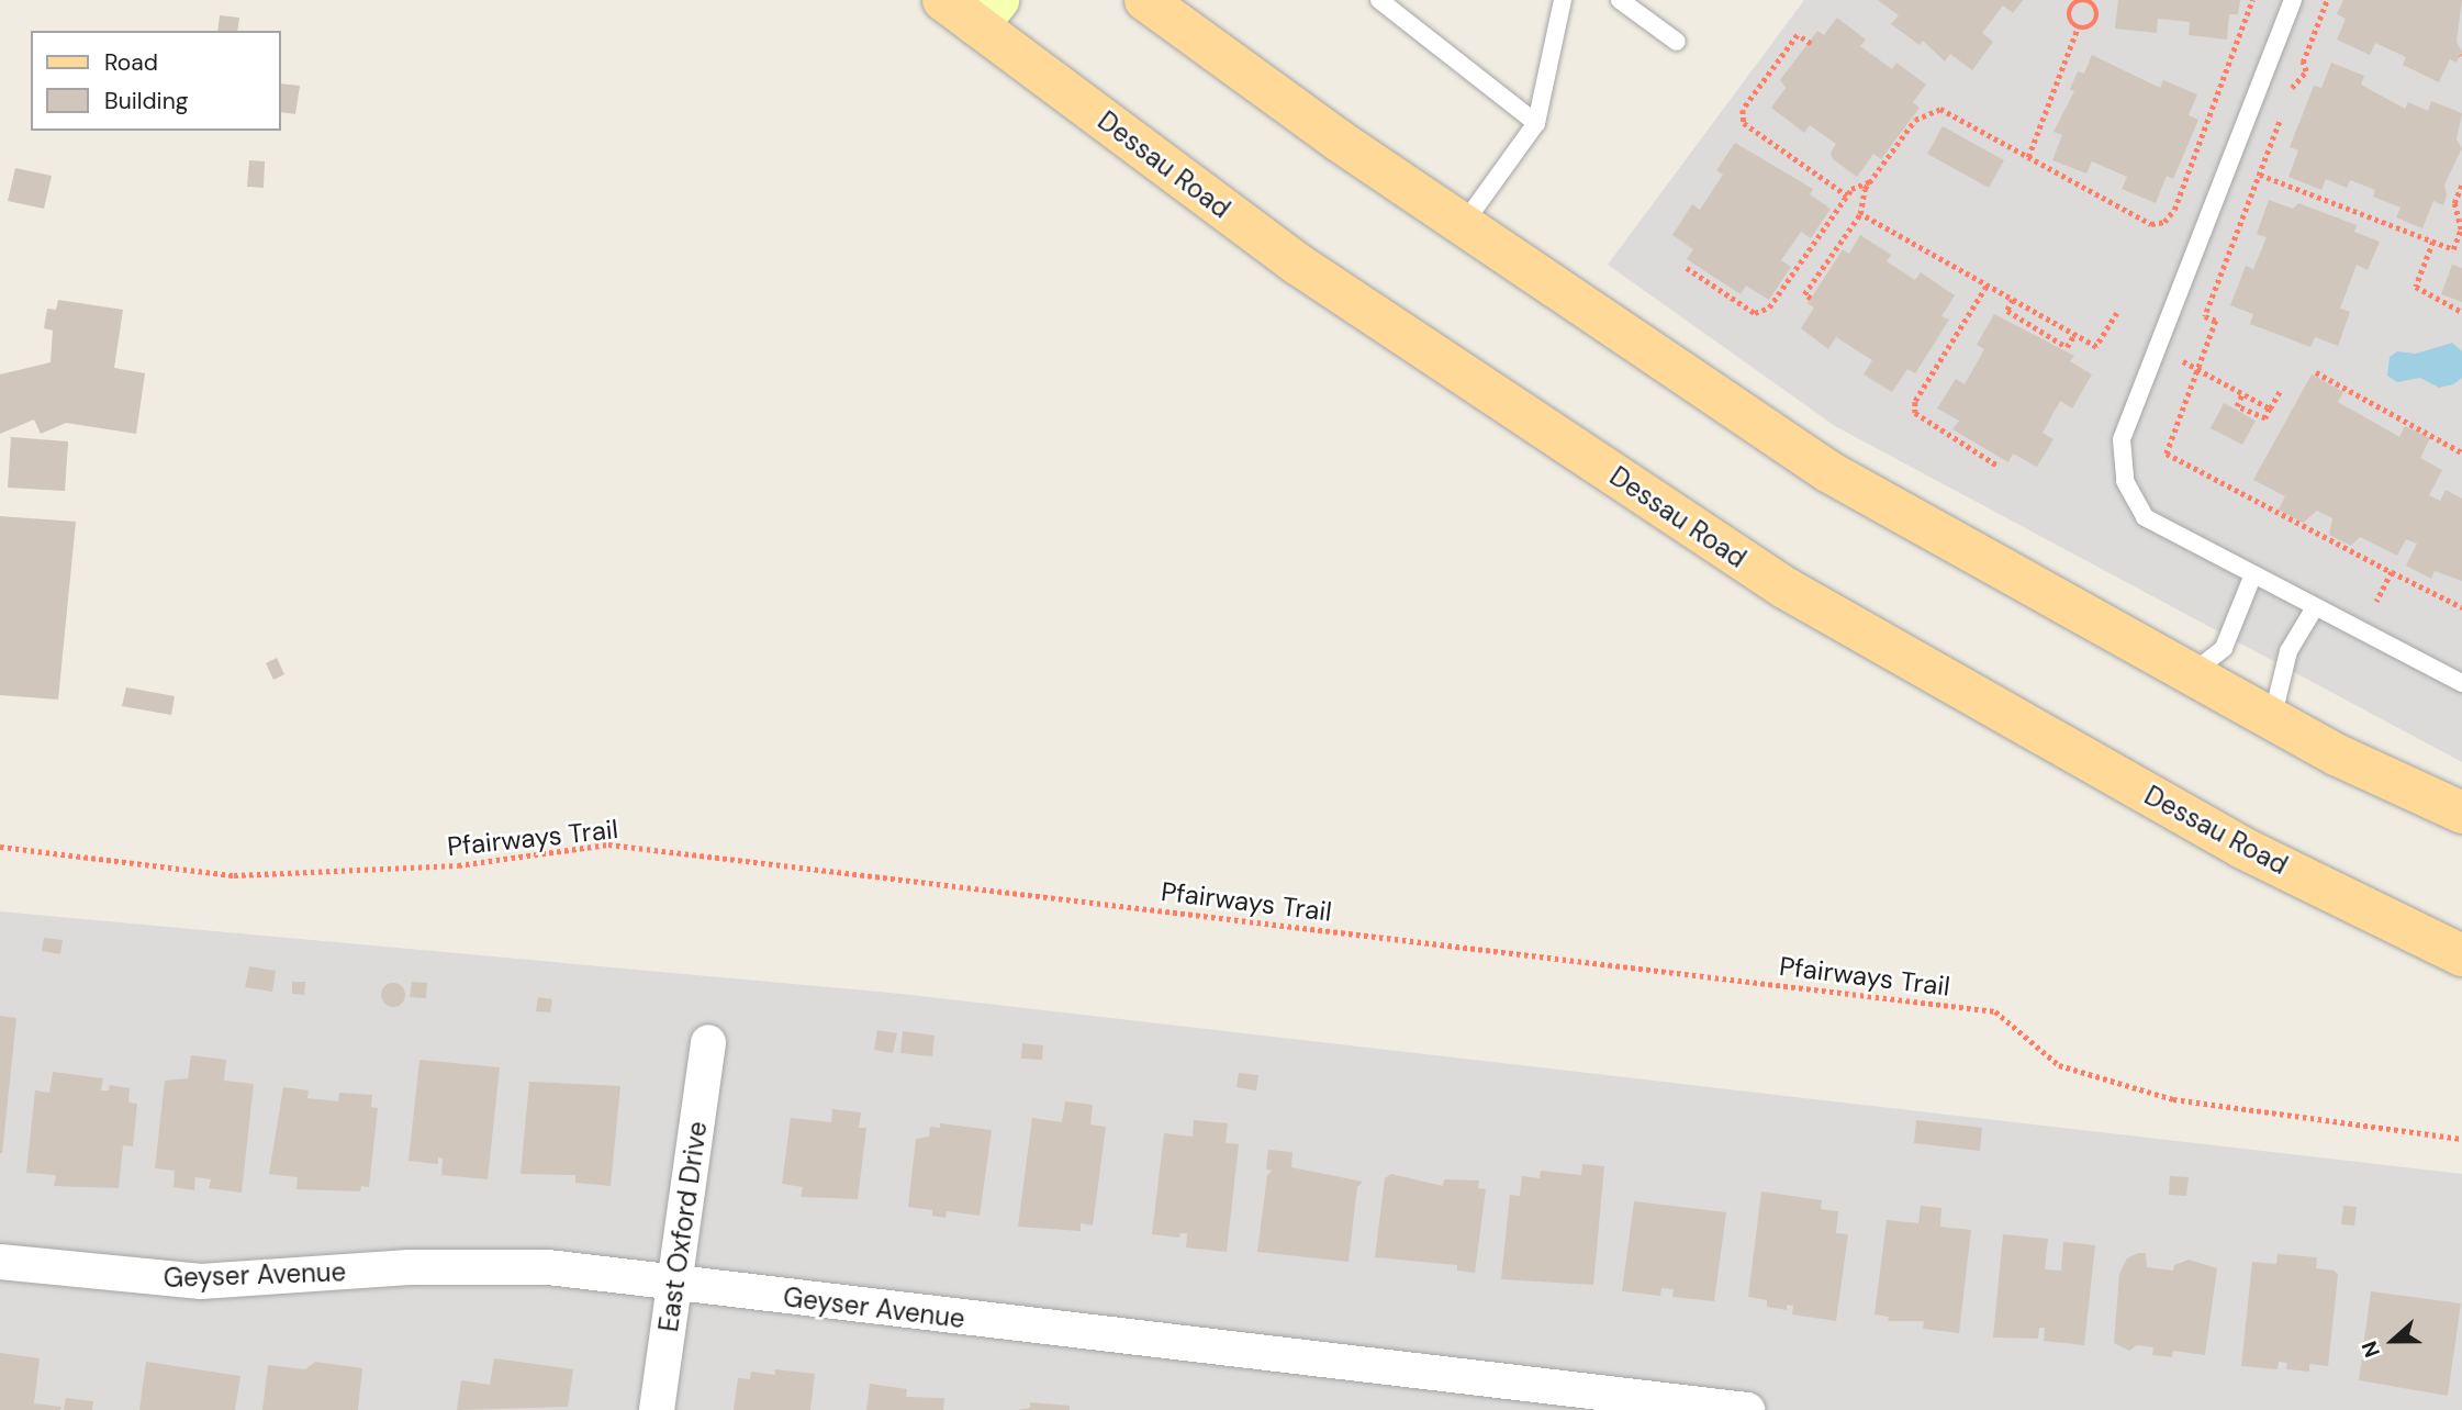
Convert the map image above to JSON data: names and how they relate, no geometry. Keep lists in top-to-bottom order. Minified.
{"streets":{"main road":["Dessau Road"],"street":["East Oxford Drive","Geyser Avenue"],"path":["Pfairways Trail"]},"crossings":[["East Oxford Drive","Geyser Avenue"]],"legend":["Road","Building"],"north":"left"}
